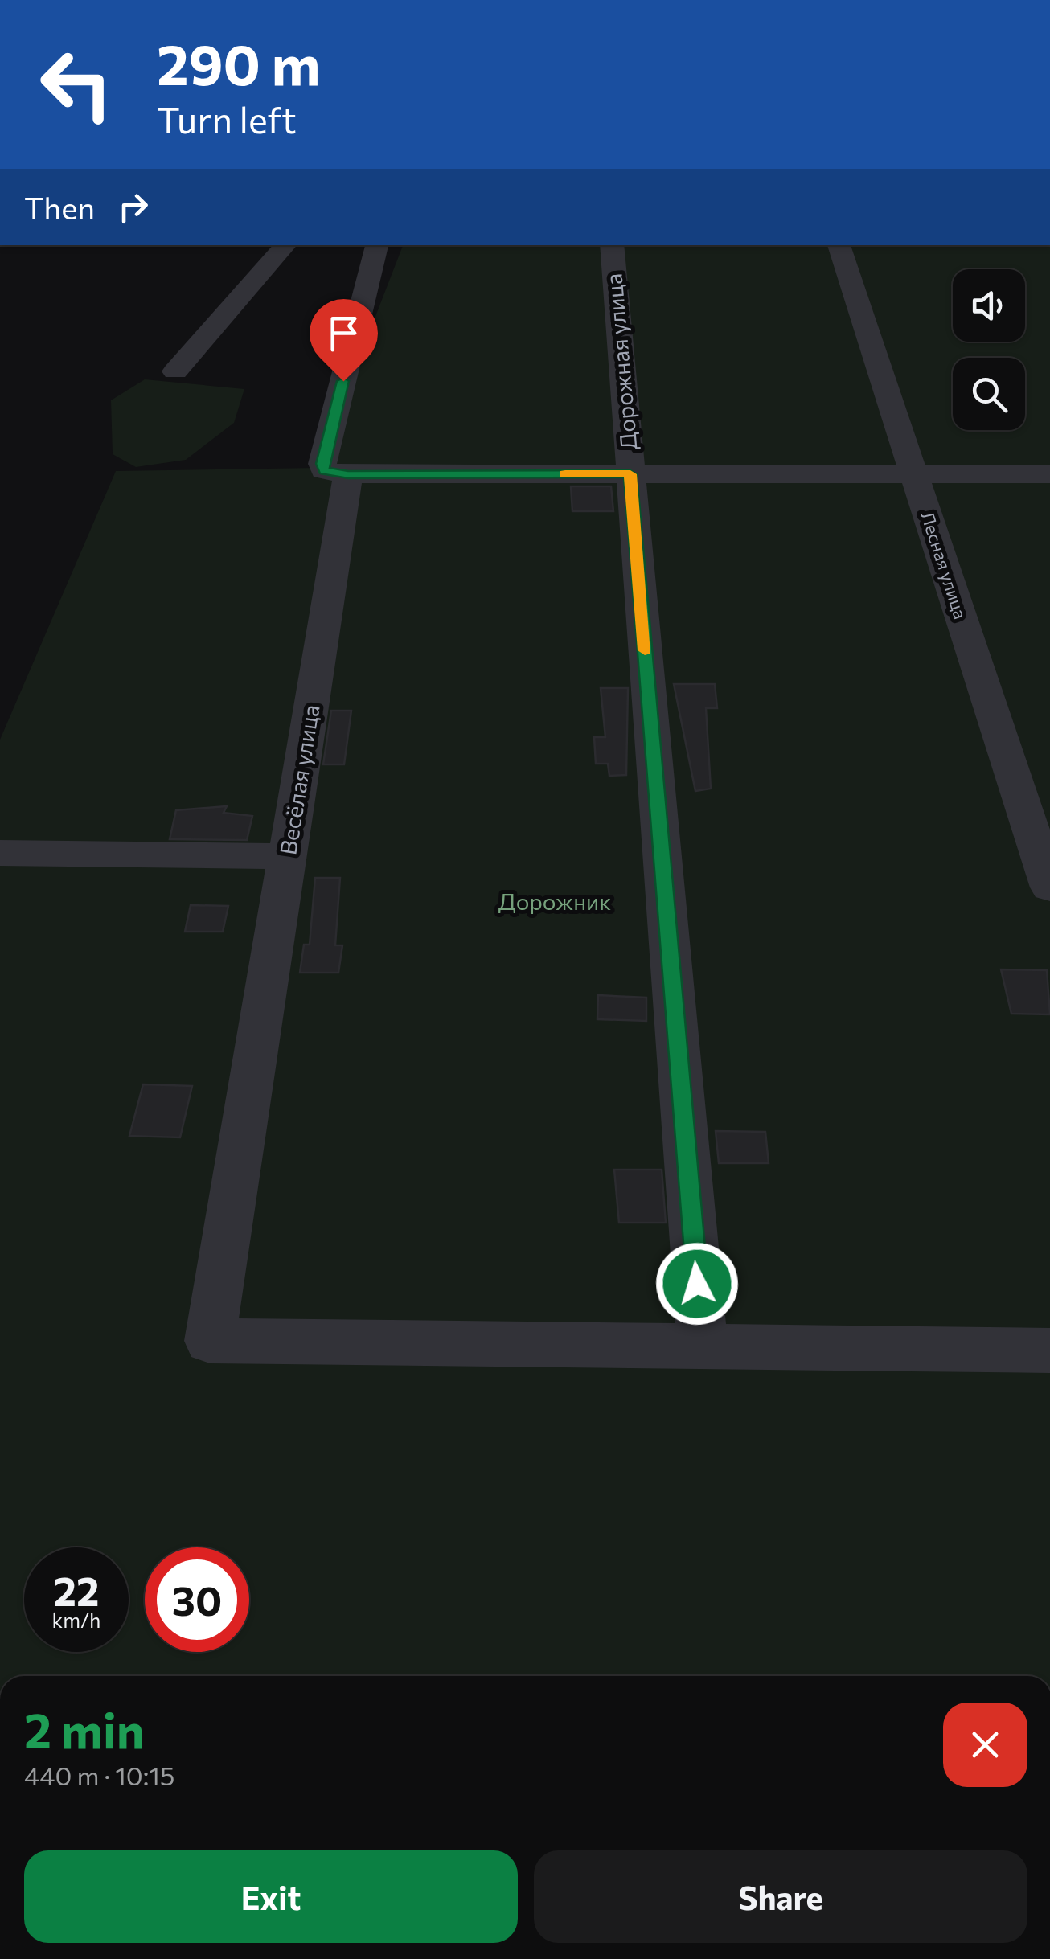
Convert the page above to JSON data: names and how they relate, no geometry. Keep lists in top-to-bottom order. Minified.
{"streets":{"street":["Дорожная улица","Лесная улица","Весёлая улица"]},"crossings":[["Дорожная улица","Весёлая улица"]],"parks":["Дорожник"],"page":{"turn":["290 m","Turn left"],"then":"Then","speed":"22 km/h","limit":"30","heading":["2 min","440 m · 10:15"],"buttons":["Exit","Share"]}}
